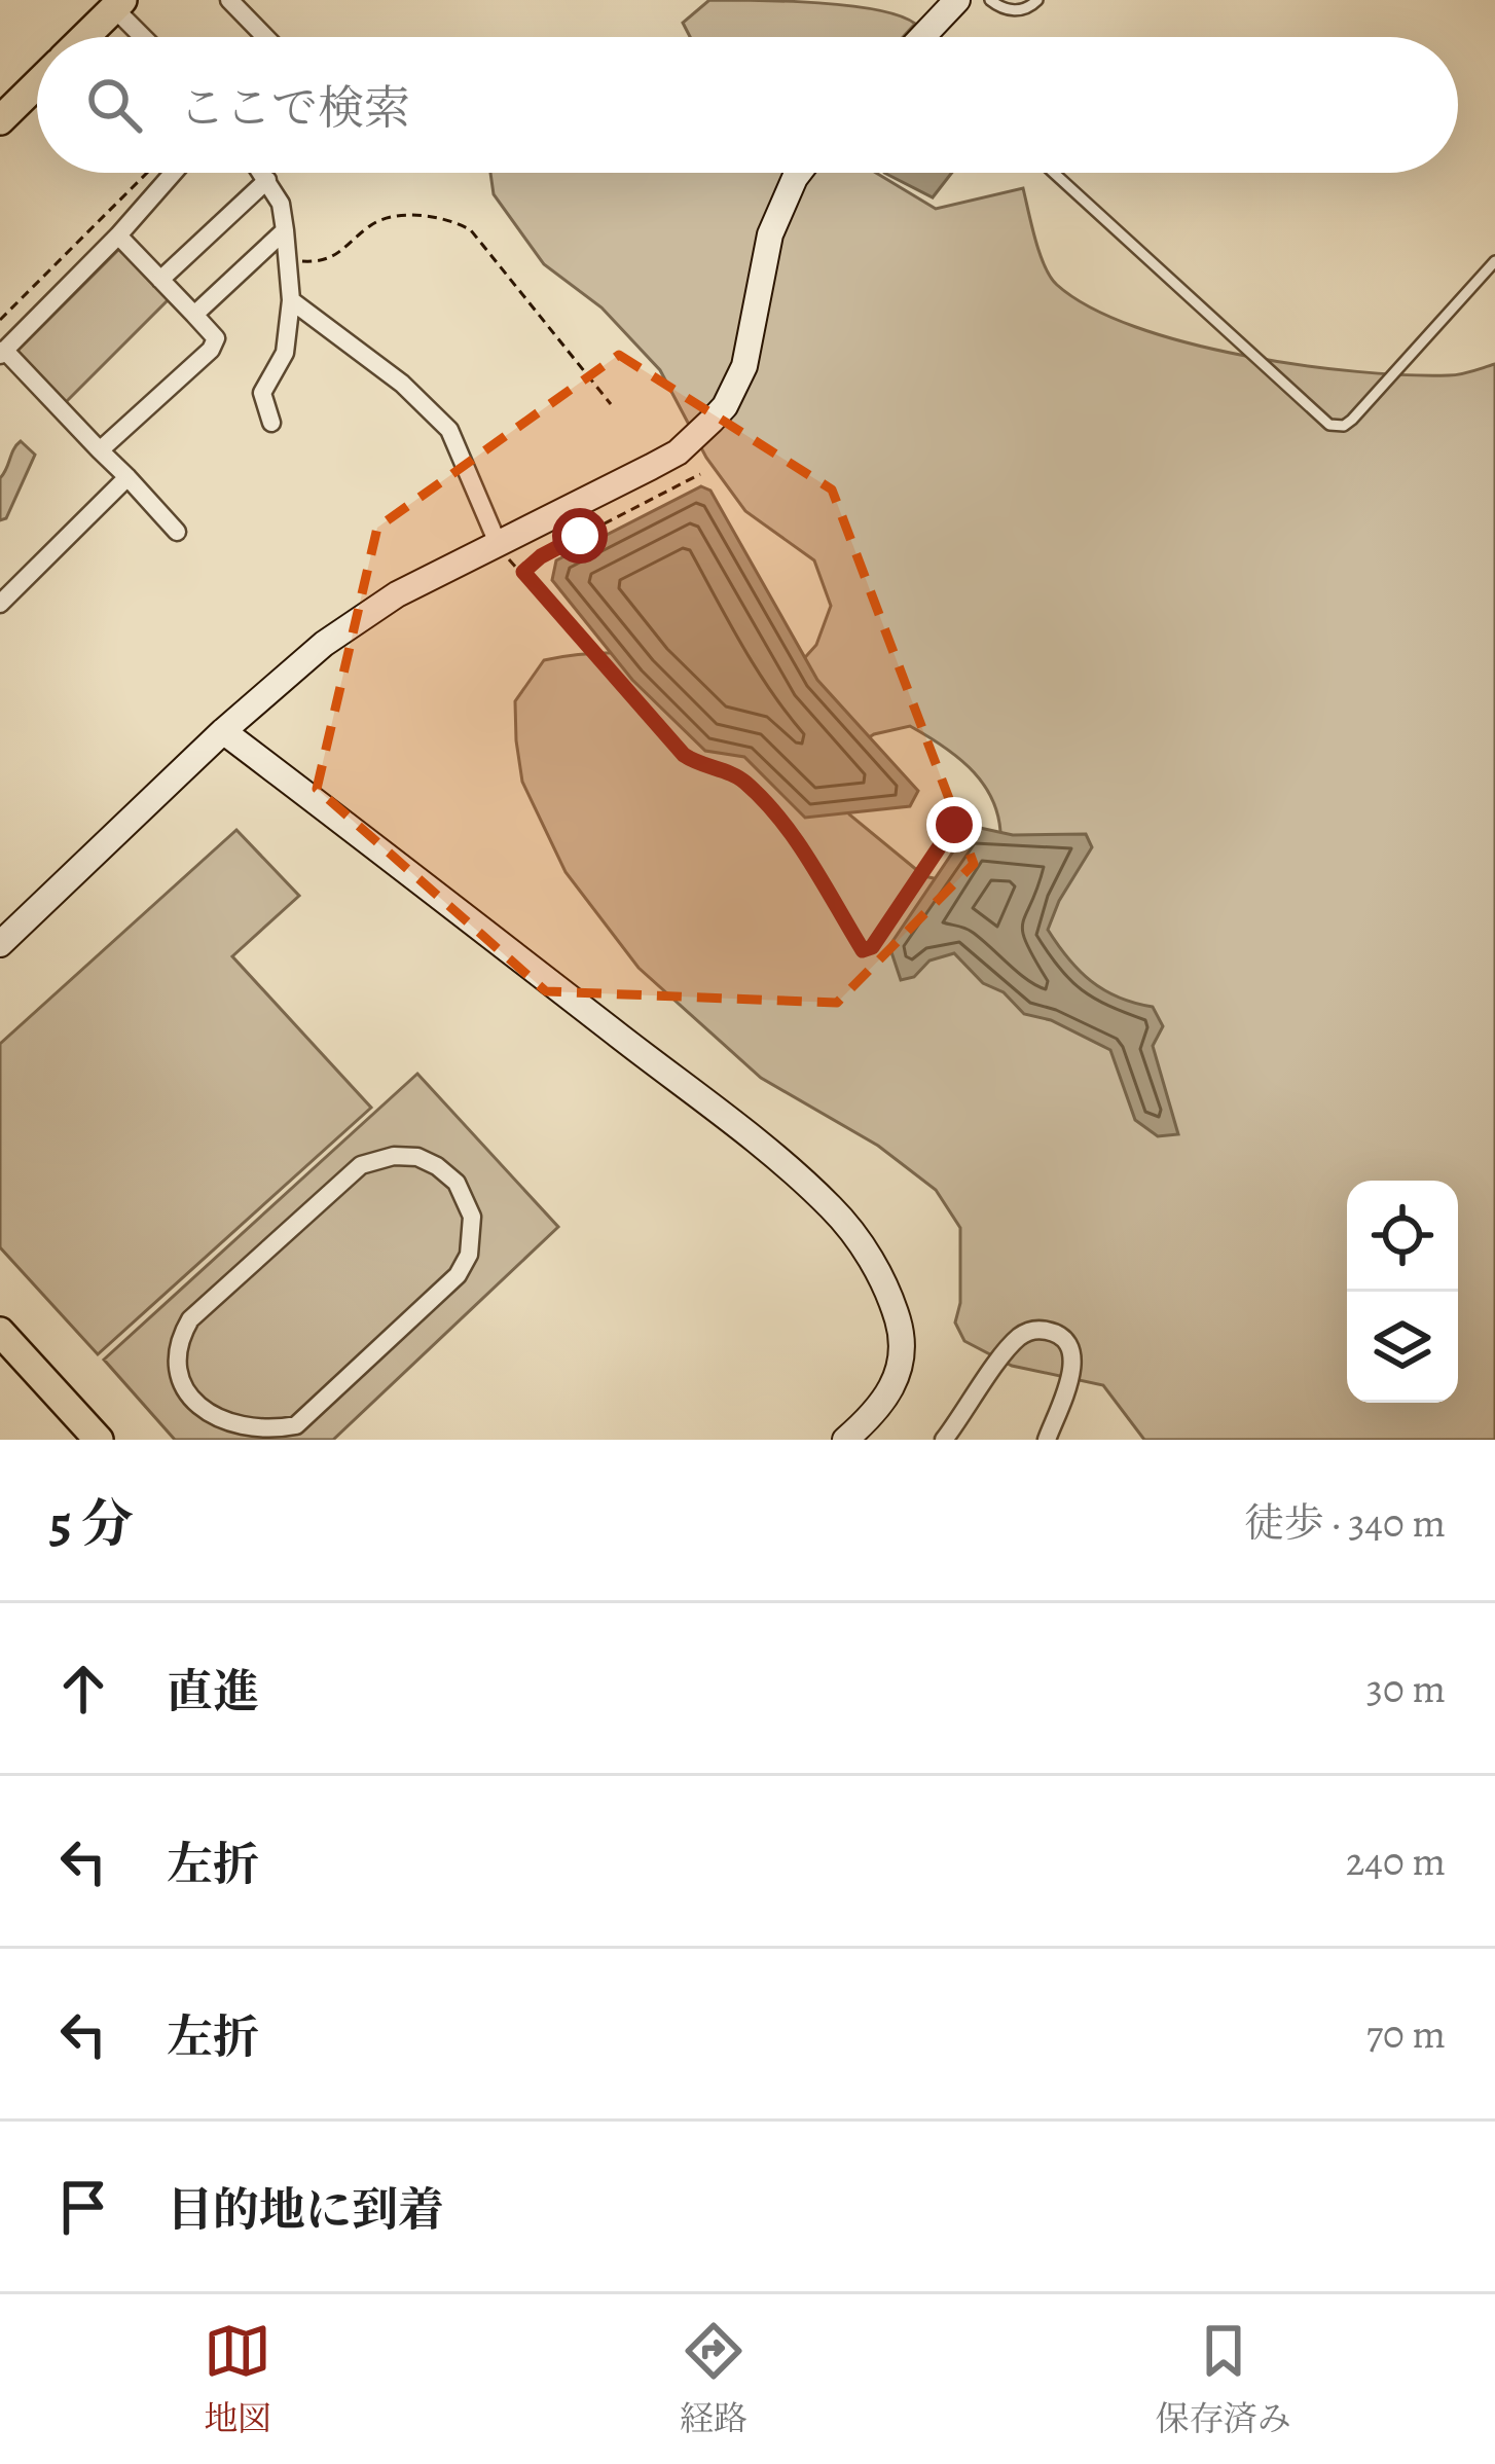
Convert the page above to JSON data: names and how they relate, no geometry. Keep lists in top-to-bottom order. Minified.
{"page":{"search":"ここで検索","heading":["5 分","徒歩 · 340 m"],"list":[["直進","30 m"],["左折","240 m"],["左折","70 m"],"目的地に到着"],"nav":["地図","経路","保存済み"]}}
